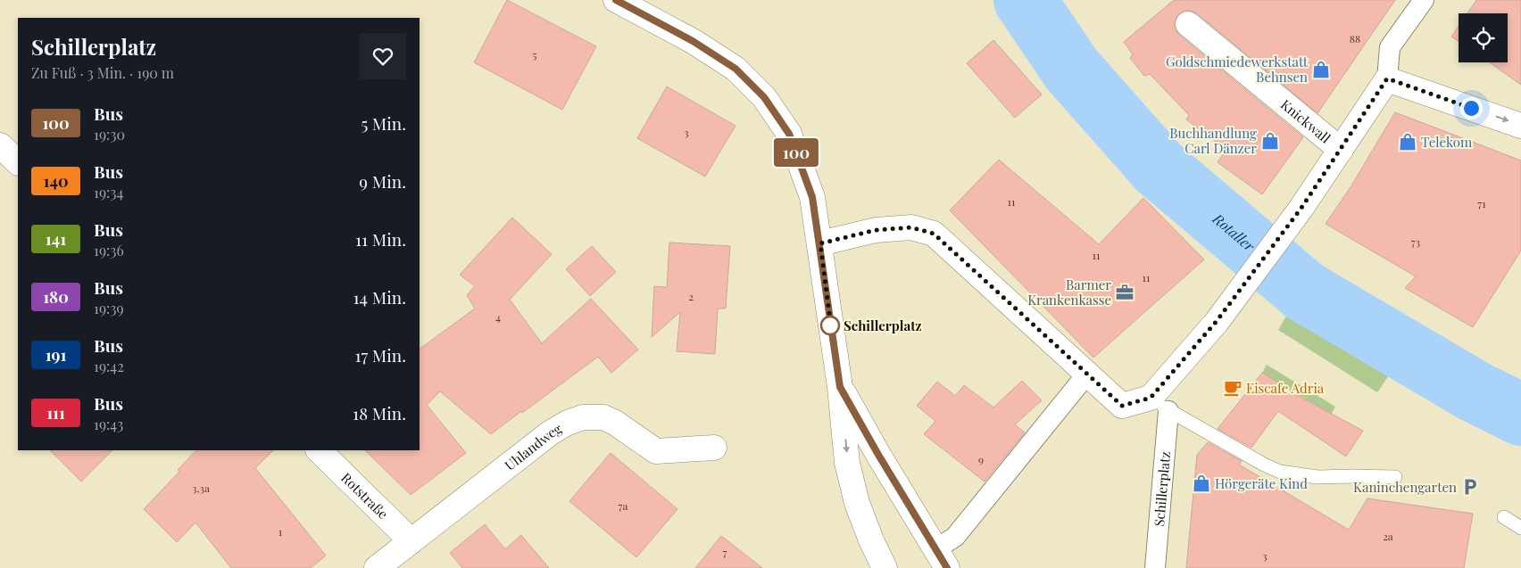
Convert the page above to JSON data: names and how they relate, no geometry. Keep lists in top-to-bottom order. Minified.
{"streets":{"street":["Knickwall","Uhlandweg","Schillerplatz","Rotstraße"]},"crossings":[["Uhlandweg","Rotstraße"]],"water":["Rotaller"],"places":{"shop":["Goldschmiedewerkstatt Behnsen","Buchhandlung Carl Dänzer","Telekom","Hörgeräte Kind"],"office":["Barmer Krankenkasse"],"other":["Schillerplatz"],"cafe":["Eiscafe Adria"],"parking":["Kaninchengarten"]},"lines":["bus line 100"],"house_numbers":["88","5","3","11","71","73","11","11","2","4","9","3,3a","7a","1","2a","7","3"],"page":{"on_map":"100","heading":["Schillerplatz","Zu Fuß · 3 Min. · 190 m"],"list":[{"mark":"100","name":"Bus","note":"19:30","value":"5 Min."},{"mark":"140","name":"Bus","note":"19:34","value":"9 Min."},{"mark":"141","name":"Bus","note":"19:36","value":"11 Min."},{"mark":"180","name":"Bus","note":"19:39","value":"14 Min."},{"mark":"191","name":"Bus","note":"19:42","value":"17 Min."},{"mark":"111","name":"Bus","note":"19:43","value":"18 Min."}]}}
